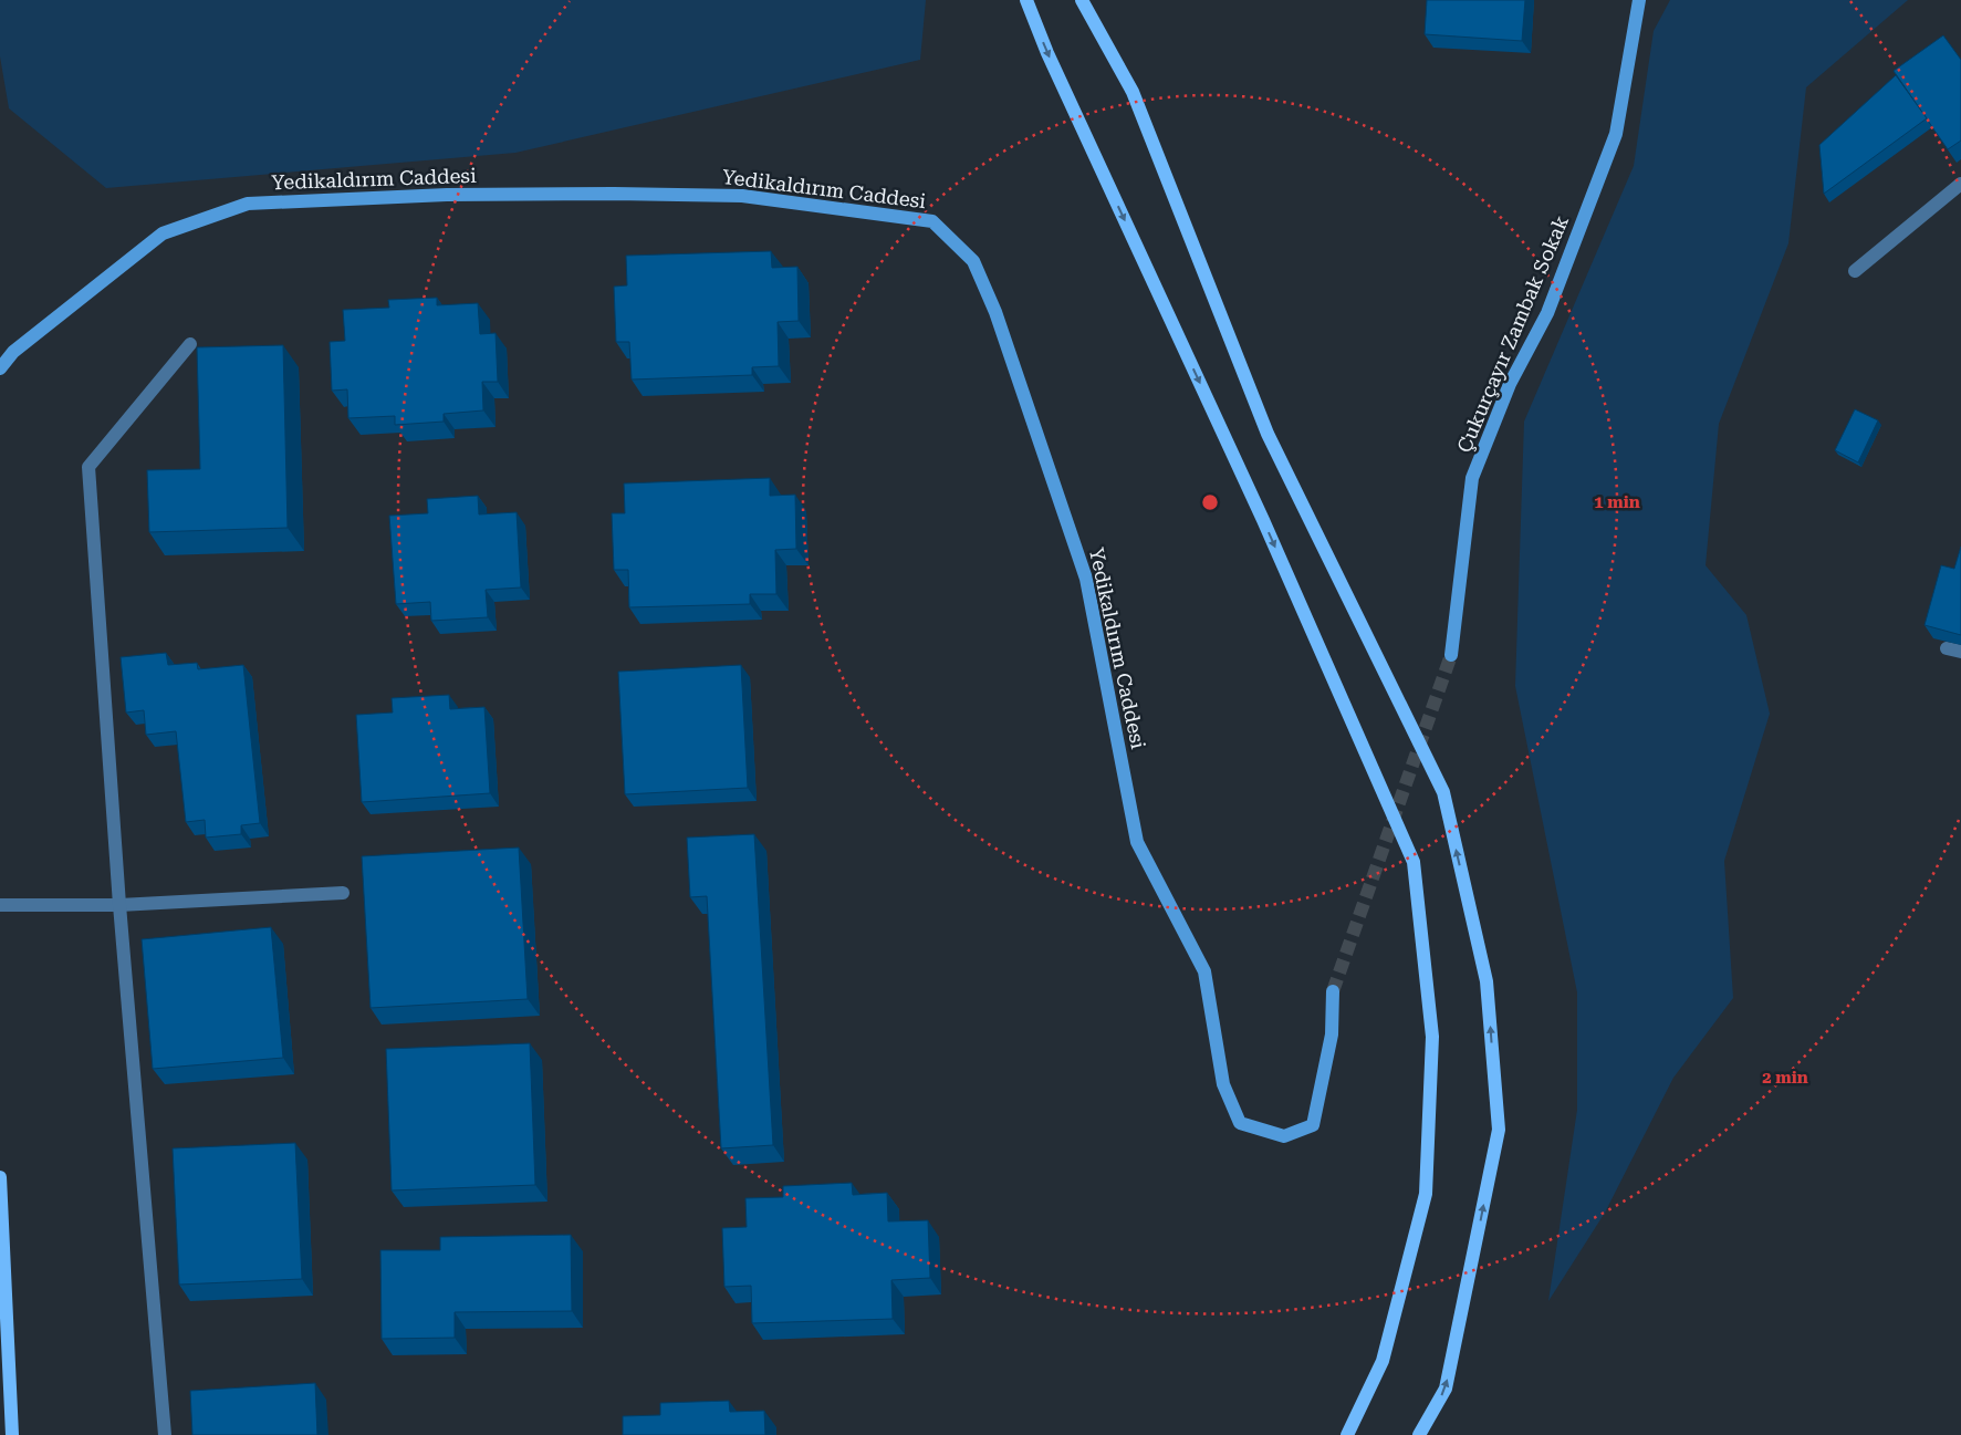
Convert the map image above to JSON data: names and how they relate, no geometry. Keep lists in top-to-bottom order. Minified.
{"streets":{"street":["Yedikaldırım Caddesi","Çukurçayır Zambak Sokak"]},"rings":["1 min","2 min"]}
